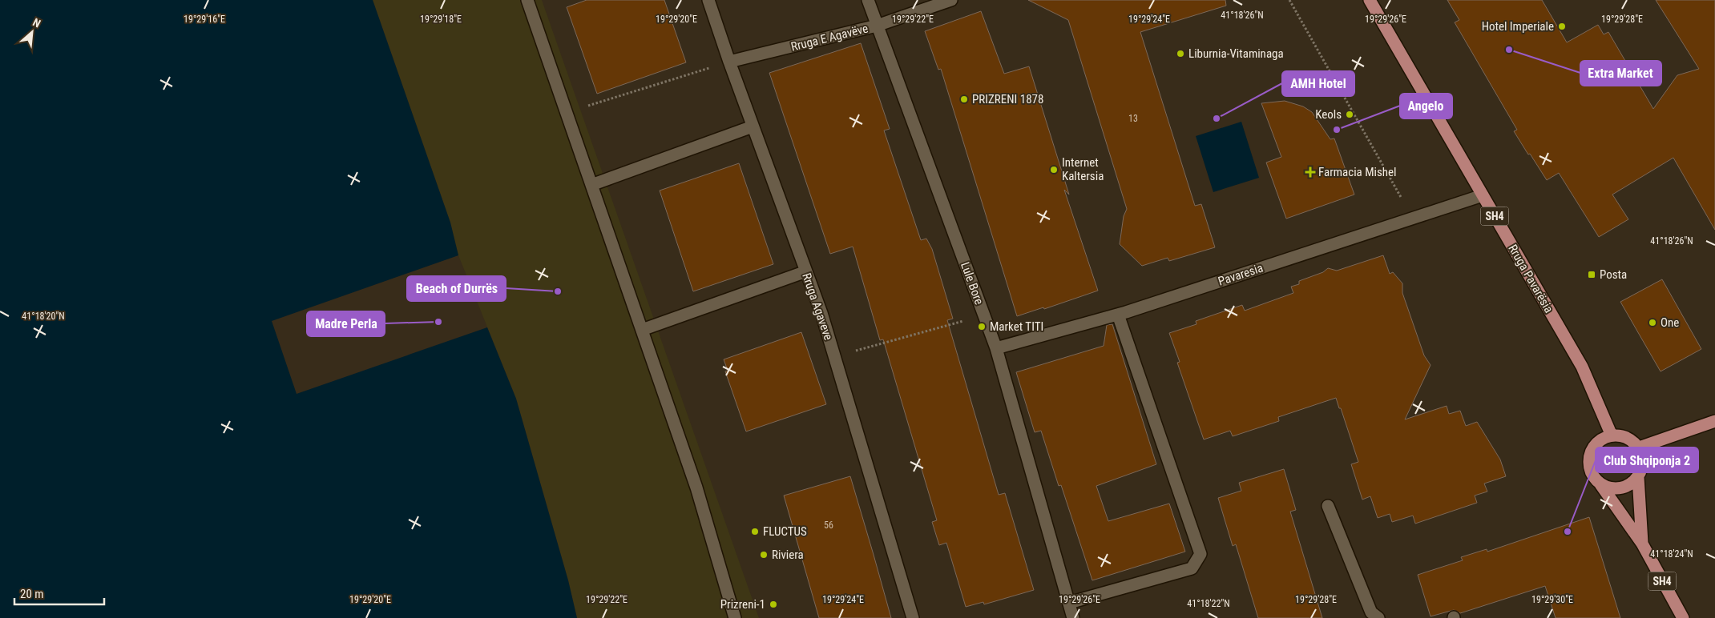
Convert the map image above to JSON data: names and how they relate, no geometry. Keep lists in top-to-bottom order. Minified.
{"streets":{"main road":["SH4","Rruga Pavarësia"],"street":["Rruga E Agavëve","Pavaresia","Lule Bore","Rruga Agaveve"]},"crossings":[["Rruga E Agavëve","Lule Bore"],["Rruga E Agavëve","Rruga Agaveve"],["SH4","Rruga Pavarësia"],["Pavaresia","Rruga Pavarësia"],["Pavaresia","Lule Bore"]],"places":{"other":["Hotel Imperiale","Extra Market","Liburnia-Vitaminaga","PRIZRENI 1878","Keols","AMH Hotel","Angelo","Internet Kaltersia","Beach of Durrës","Madre Perla","One","Market TITI","FLUCTUS","Club Shqiponja 2","Riviera","Prizreni-1"],"health":["Farmacia Mishel"],"transit":["Posta"]},"house_numbers":["13","56"],"scale_bar":"20 m","north":"top right","coordinates":["41°18'26\"N","19°29'16\"E","19°29'18\"E","19°29'20\"E","19°29'22\"E","19°29'24\"E","19°29'26\"E","19°29'28\"E","41°18'20\"N","41°18'24\"N","19°29'30\"E","41°18'22\"N"]}
